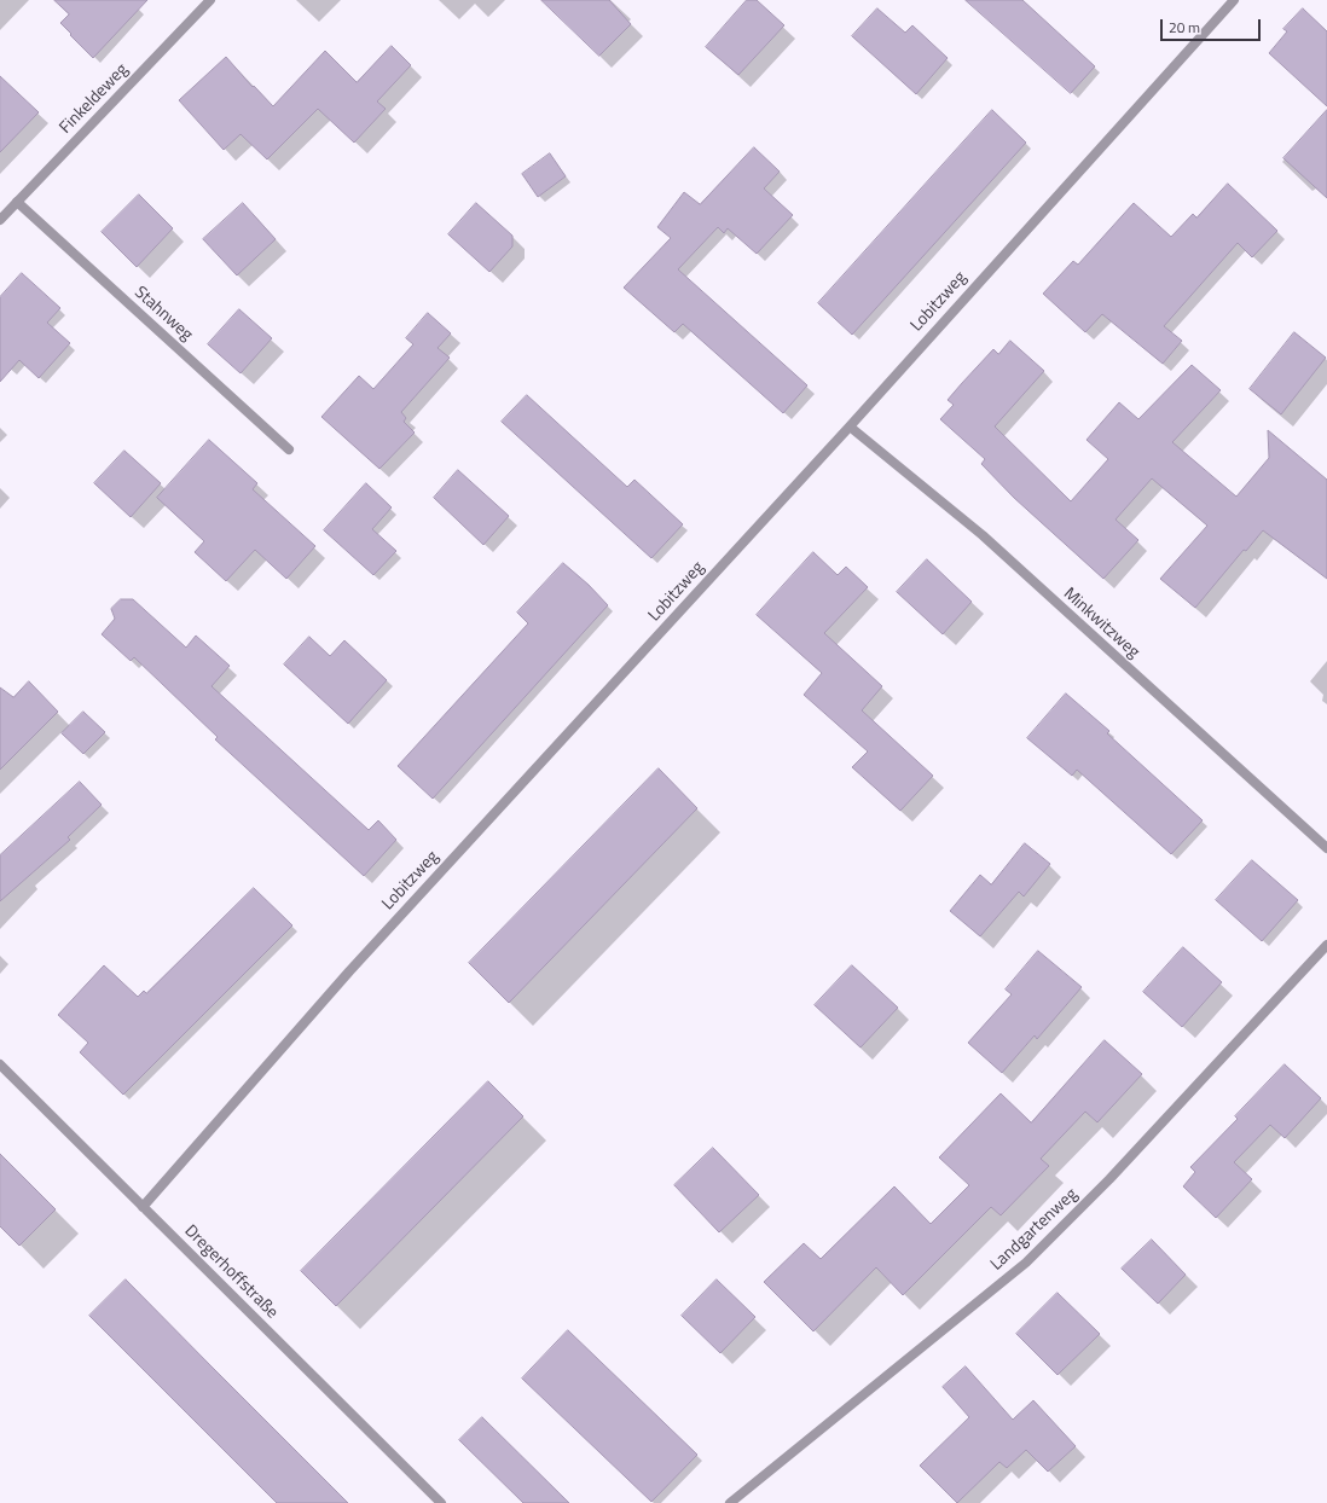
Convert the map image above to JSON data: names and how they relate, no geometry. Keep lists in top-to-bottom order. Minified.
{"streets":{"street":["Finkeldeweg","Lobitzweg","Stahnweg","Minkwitzweg","Landgartenweg","Dregerhoffstraße"]},"crossings":[["Finkeldeweg","Stahnweg"],["Lobitzweg","Minkwitzweg"],["Lobitzweg","Dregerhoffstraße"]],"scale_bar":"20 m"}
